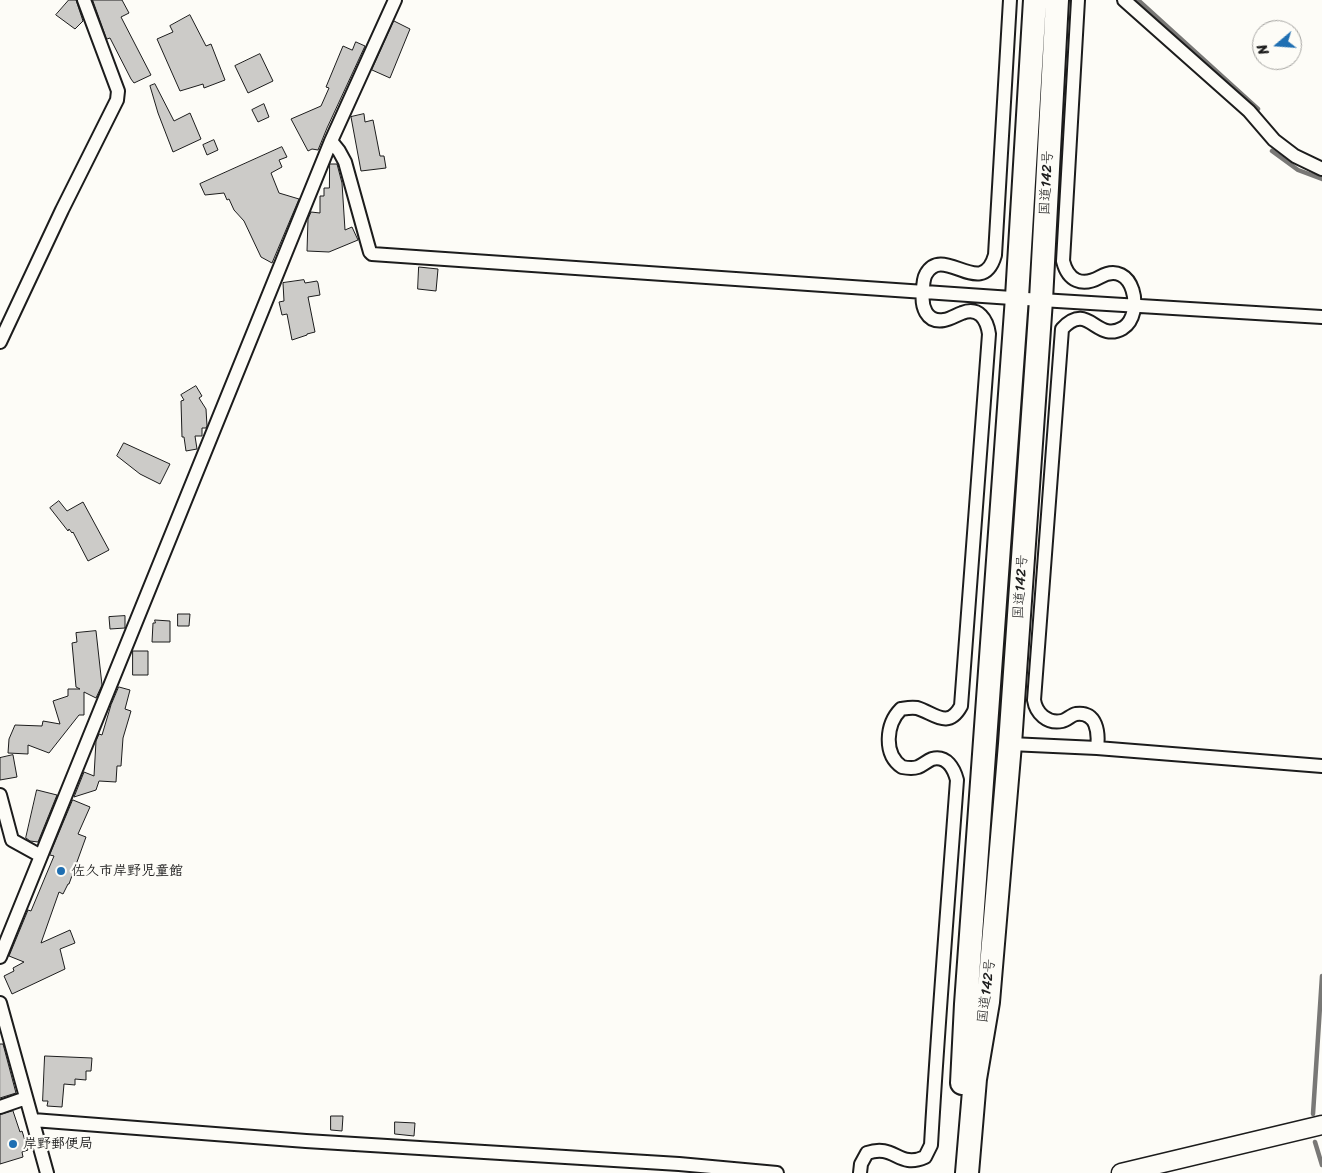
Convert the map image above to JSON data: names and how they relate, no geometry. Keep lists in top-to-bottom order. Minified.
{"streets":{"highway":["国道142号"]},"places":["佐久市岸野児童館","岸野郵便局"],"north":"left"}
